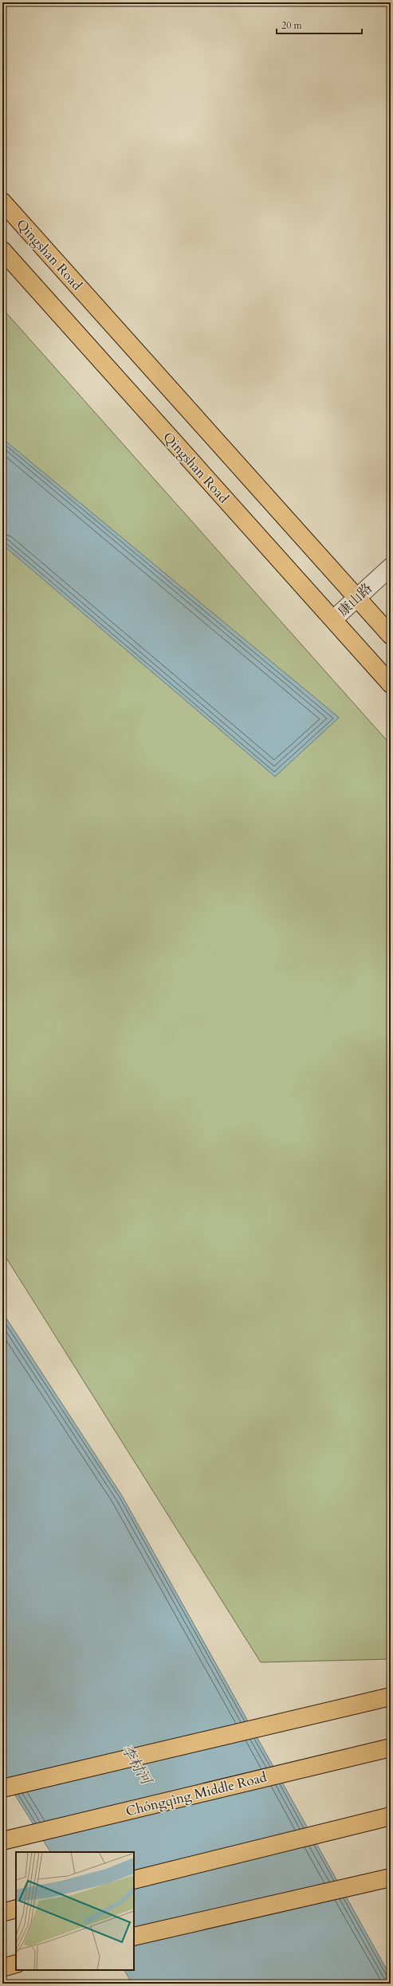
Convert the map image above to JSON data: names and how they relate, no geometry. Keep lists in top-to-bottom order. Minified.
{"streets":{"main road":["Qingshan Road","Chóngqìng Middle Road"],"street":["康山路"]},"crossings":[["Qingshan Road","康山路"]],"water":["李村河"],"scale_bar":"20 m"}
